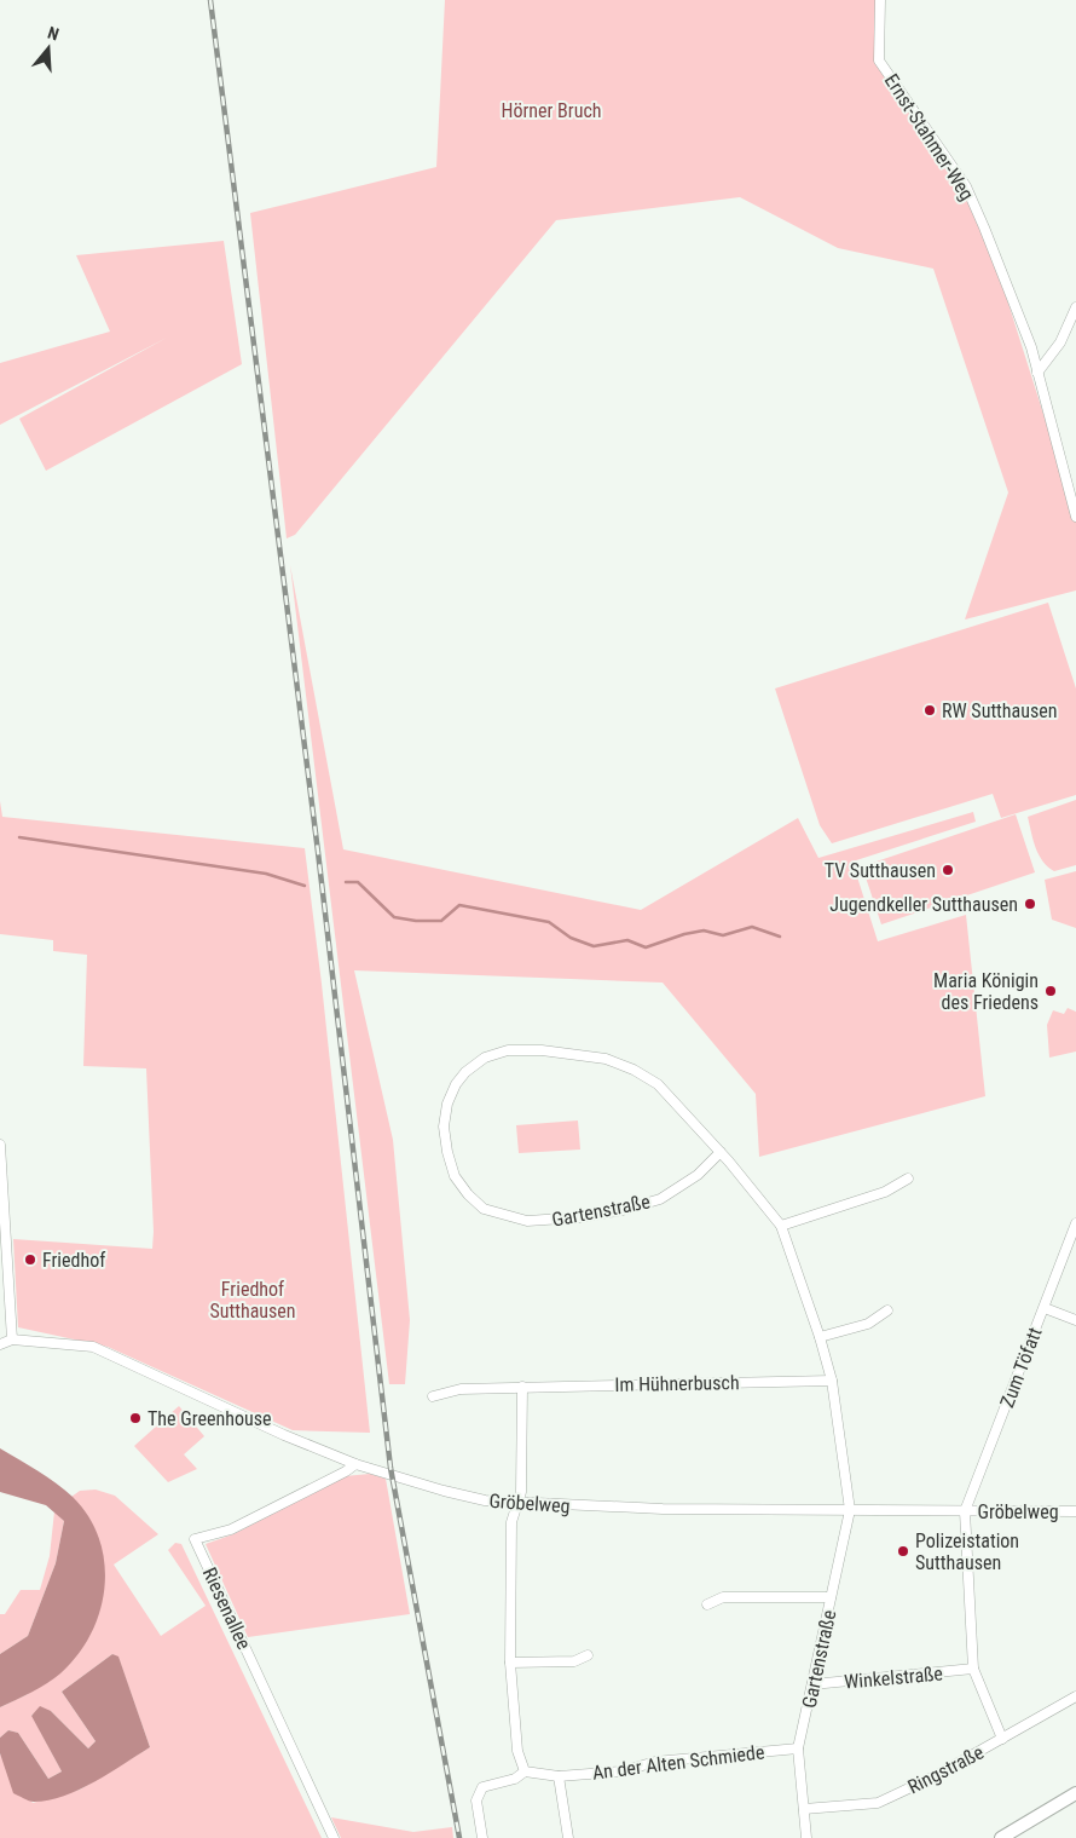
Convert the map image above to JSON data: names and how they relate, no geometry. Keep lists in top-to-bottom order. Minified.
{"streets":{"street":["Ernst-Stahmer-Weg","Gartenstraße","Zum Töfatt","Im Hühnerbusch","Gröbelweg","Riesenallee","Winkelstraße","An der Alten Schmiede","Ringstraße"]},"crossings":[["Gartenstraße","Im Hühnerbusch"],["Gartenstraße","Gröbelweg"],["Gartenstraße","Winkelstraße"],["Gartenstraße","An der Alten Schmiede"],["Gartenstraße","Ringstraße"],["Zum Töfatt","Gröbelweg"],["Gröbelweg","Riesenallee"]],"parks":["Hörner Bruch","Friedhof Sutthausen"],"places":["RW Sutthausen","TV Sutthausen","Jugendkeller Sutthausen","Maria Königin des Friedens","Friedhof","The Greenhouse","Polizeistation Sutthausen"],"north":"top"}
